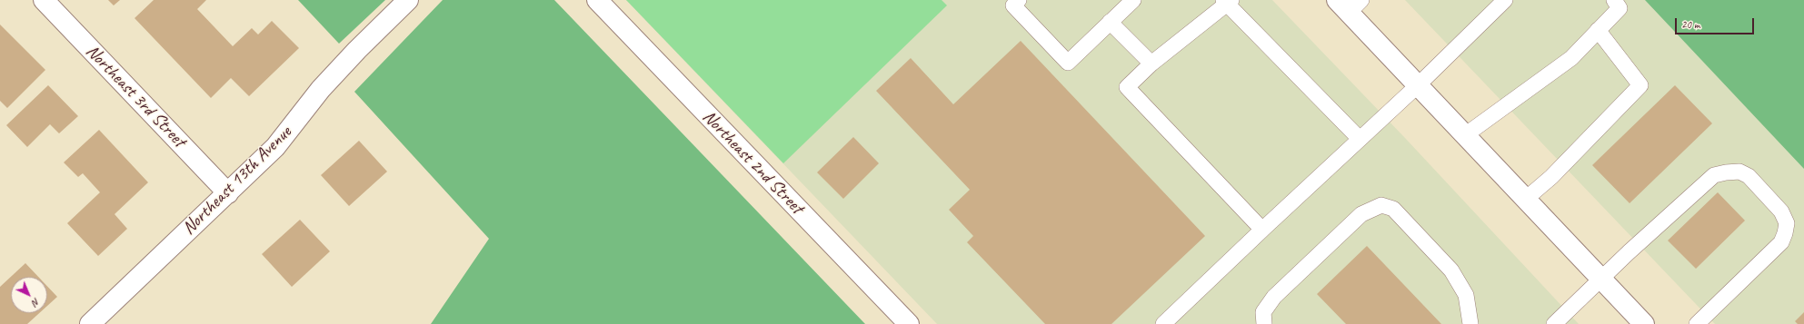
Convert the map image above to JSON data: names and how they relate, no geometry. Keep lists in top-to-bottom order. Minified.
{"streets":{"street":["Northeast 3rd Street","Northeast 2nd Street","Northeast 13th Avenue"]},"crossings":[["Northeast 3rd Street","Northeast 13th Avenue"]],"scale_bar":"20 m","north":"bottom right"}
